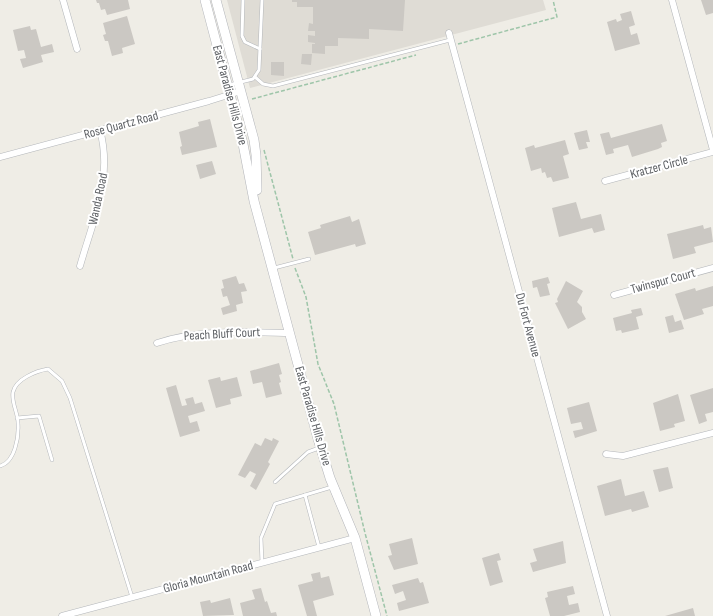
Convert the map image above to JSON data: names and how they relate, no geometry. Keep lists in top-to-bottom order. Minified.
{"streets":{"main road":["East Paradise Hills Drive"],"street":["Rose Quartz Road","Kratzer Circle","Wanda Road","Twinspur Court","Du Fort Avenue","Peach Bluff Court","Gloria Mountain Road"]},"crossings":[["East Paradise Hills Drive","Rose Quartz Road"],["East Paradise Hills Drive","Peach Bluff Court"],["East Paradise Hills Drive","Gloria Mountain Road"],["Rose Quartz Road","Wanda Road"]]}
